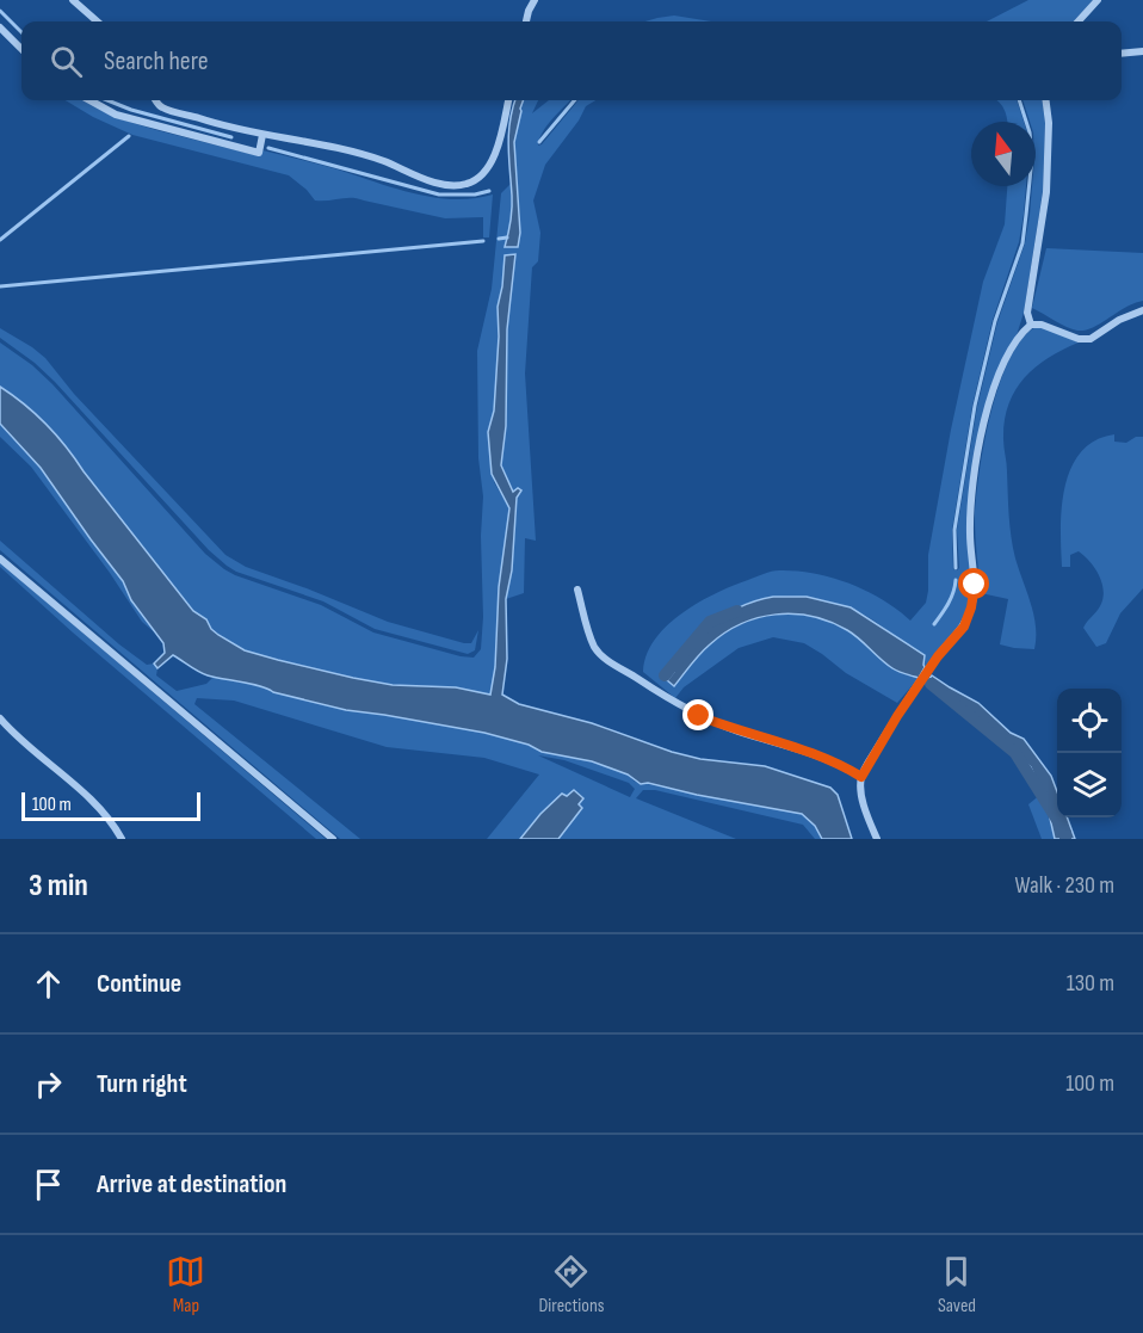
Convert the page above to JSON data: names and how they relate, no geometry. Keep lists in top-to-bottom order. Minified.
{"scale_bar":"100 m","north":"top","page":{"search":"Search here","scale":"100 m","heading":["3 min","Walk · 230 m"],"list":[["Continue","130 m"],["Turn right","100 m"],"Arrive at destination"],"nav":["Map","Directions","Saved"]}}
